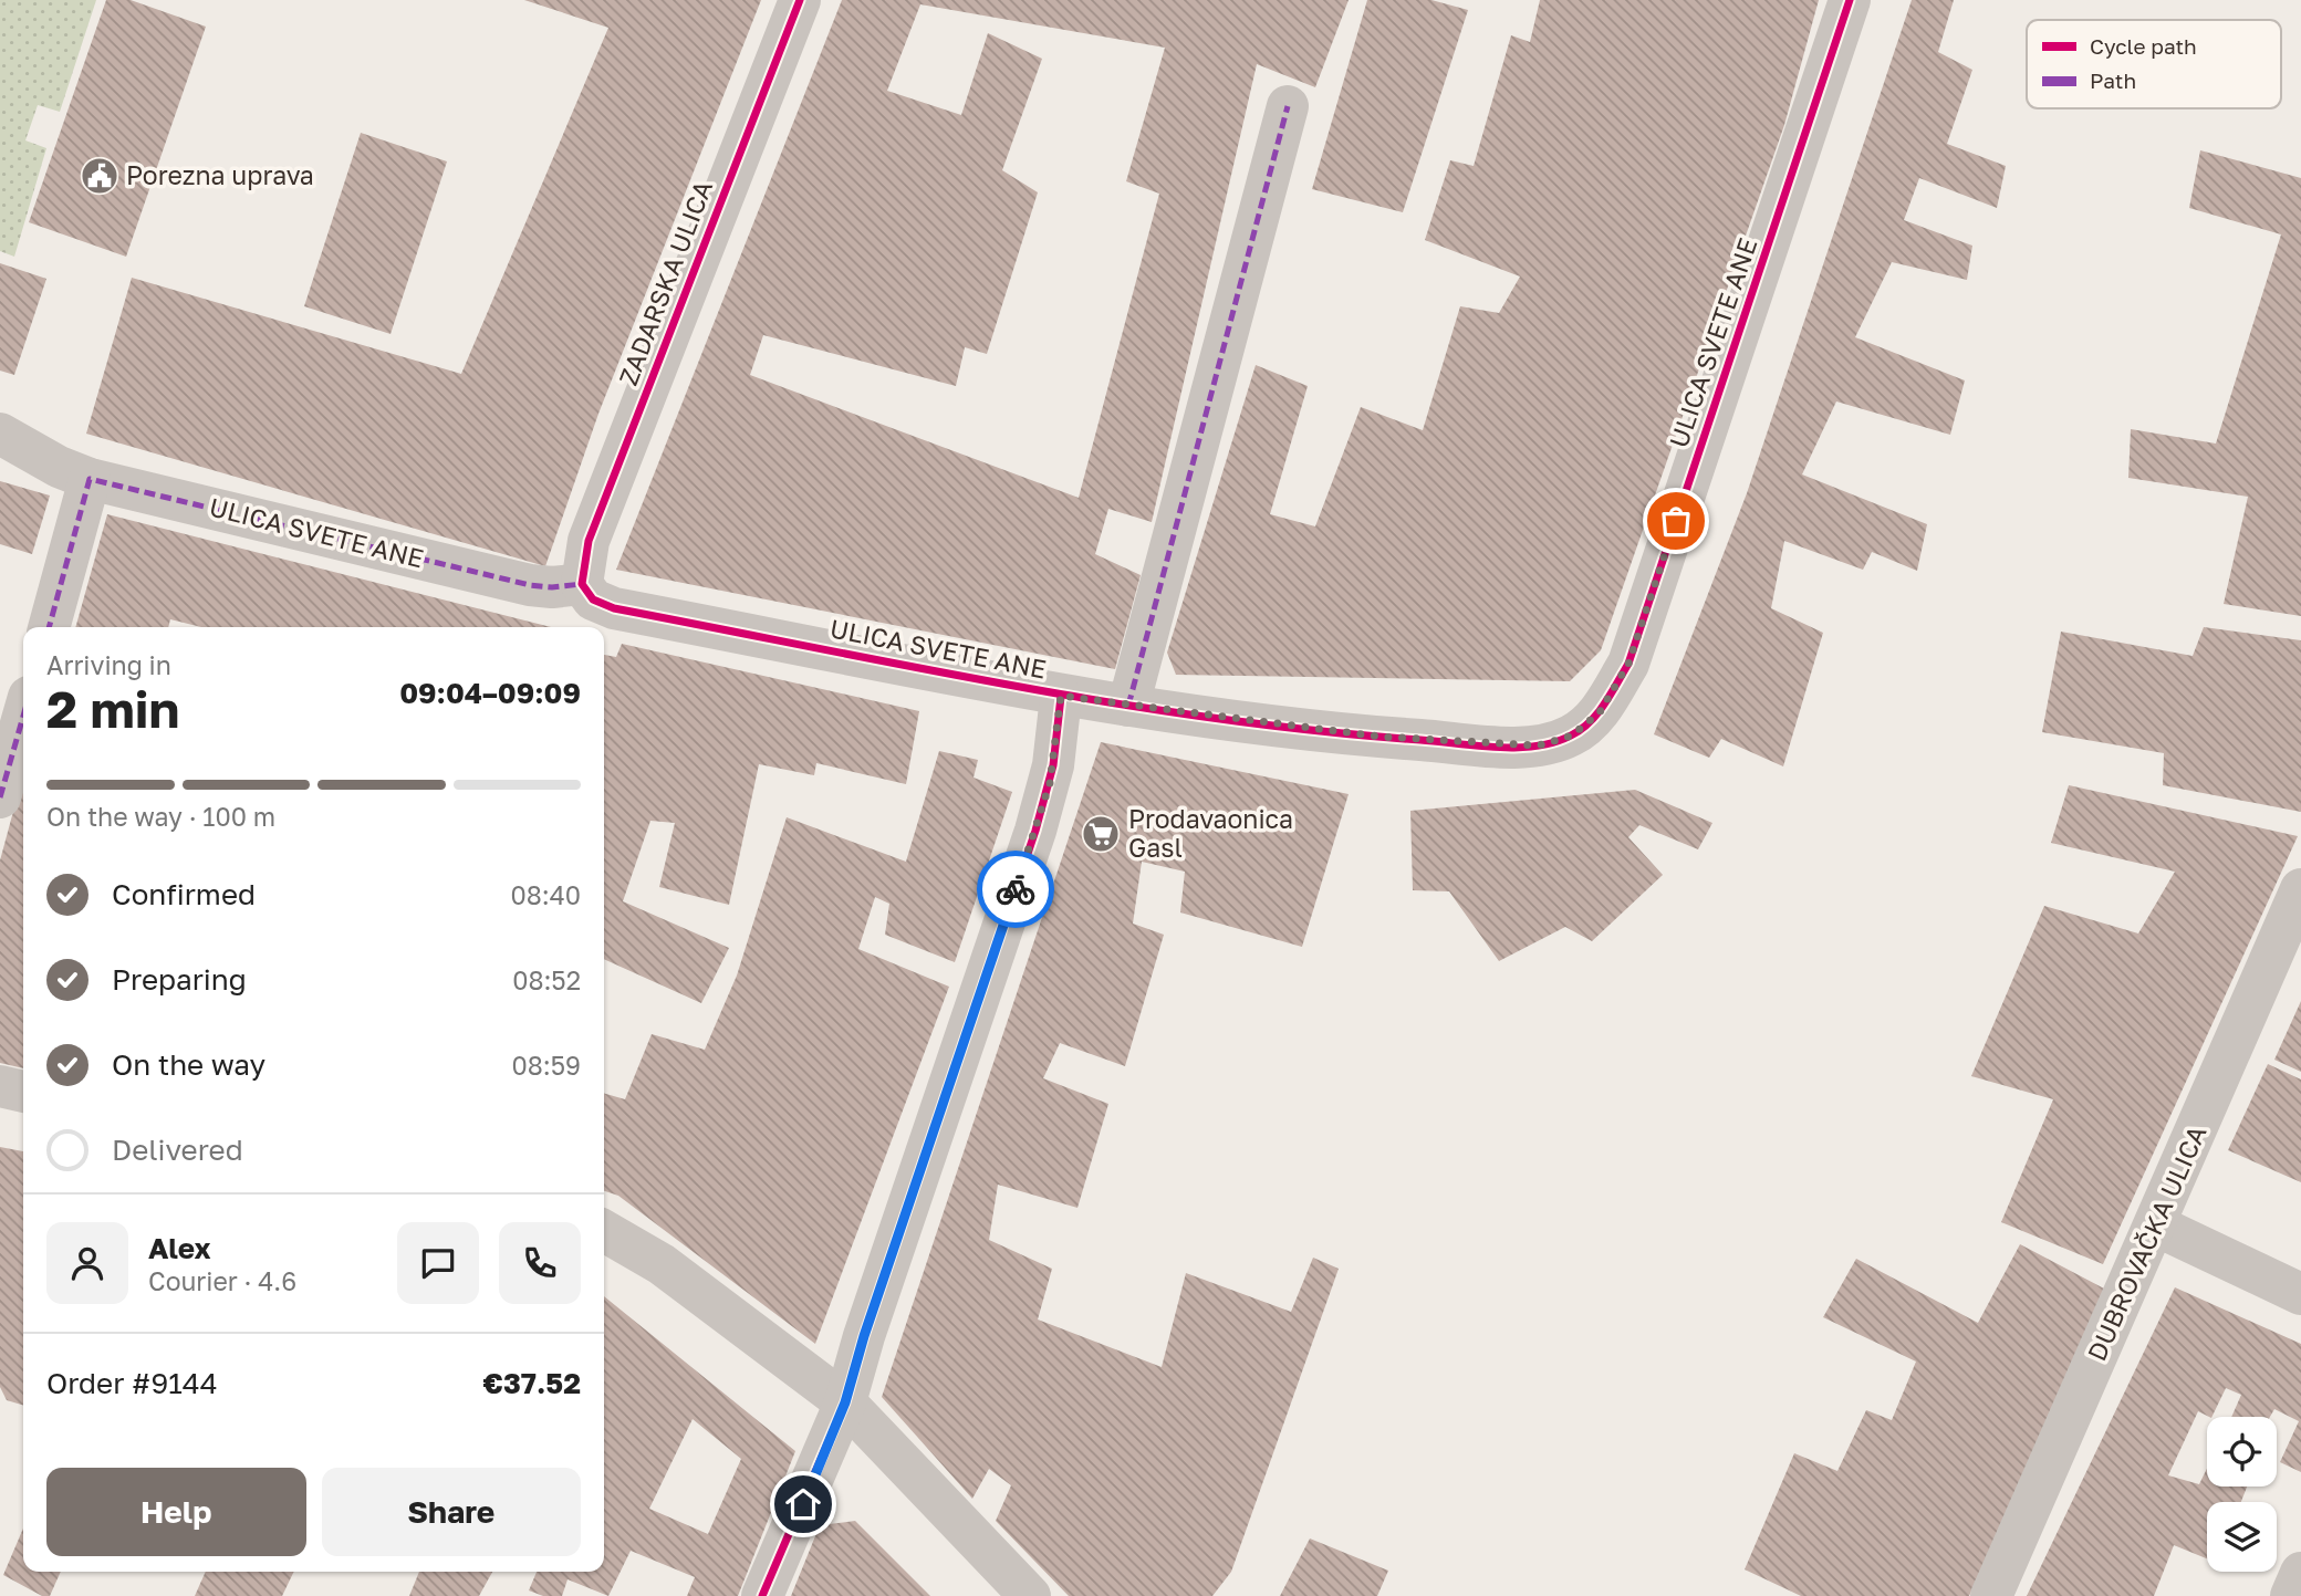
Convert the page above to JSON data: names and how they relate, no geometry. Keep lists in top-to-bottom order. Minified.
{"streets":{"street":["ZADARSKA ULICA","ULICA SVETE ANE","DUBROVAČKA ULICA"]},"crossings":[["ZADARSKA ULICA","ULICA SVETE ANE"]],"places":{"public building":["Porezna uprava"],"supermarket":["Prodavaonica Gasl"]},"legend":["Cycle path","Path"],"page":{"heading":["2 min","Arriving in","09:04–09:09"],"panel":["Alex","Courier · 4.6","Order #9144","€37.52"],"bar":"On the way · 100 m","list":[["Confirmed","08:40"],["Preparing","08:52"],["On the way","08:59"],"Delivered"],"buttons":["Help","Share"]}}
